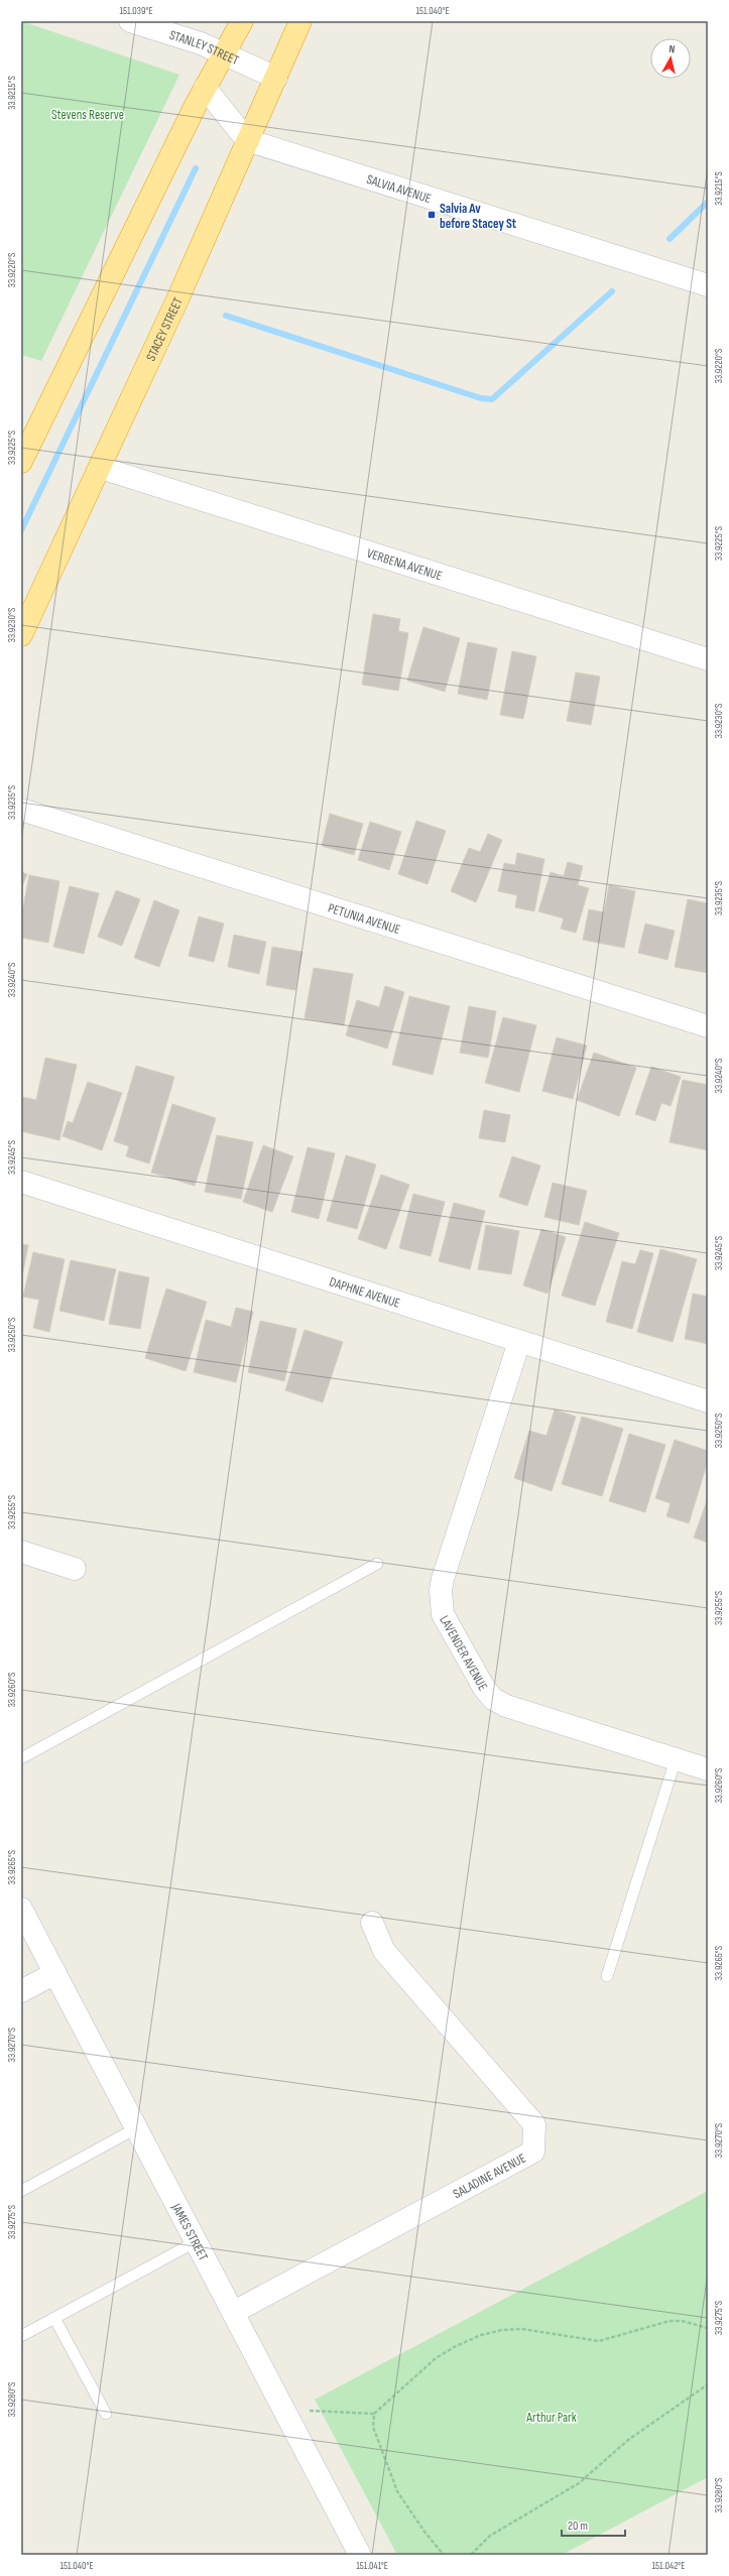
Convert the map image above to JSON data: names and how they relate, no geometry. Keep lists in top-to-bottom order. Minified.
{"streets":{"highway":["STACEY STREET"],"street":["STANLEY STREET","SALVIA AVENUE","VERBENA AVENUE","PETUNIA AVENUE","DAPHNE AVENUE","LAVENDER AVENUE","SALADINE AVENUE","JAMES STREET"]},"crossings":[["STANLEY STREET","STACEY STREET"],["SALVIA AVENUE","STACEY STREET"],["STACEY STREET","VERBENA AVENUE"],["DAPHNE AVENUE","LAVENDER AVENUE"],["SALADINE AVENUE","JAMES STREET"]],"parks":["Stevens Reserve","Arthur Park"],"places":{"transit":["Salvia Av before Stacey St"]},"scale_bar":"20 m","north":"top","coordinates":["151.039°E","151.040°E","33.9215°S","33.9220°S","33.9225°S","33.9230°S","33.9235°S","33.9240°S","33.9245°S","33.9250°S","33.9255°S","33.9260°S","33.9265°S","33.9270°S","33.9275°S","33.9280°S","151.041°E","151.042°E"]}
